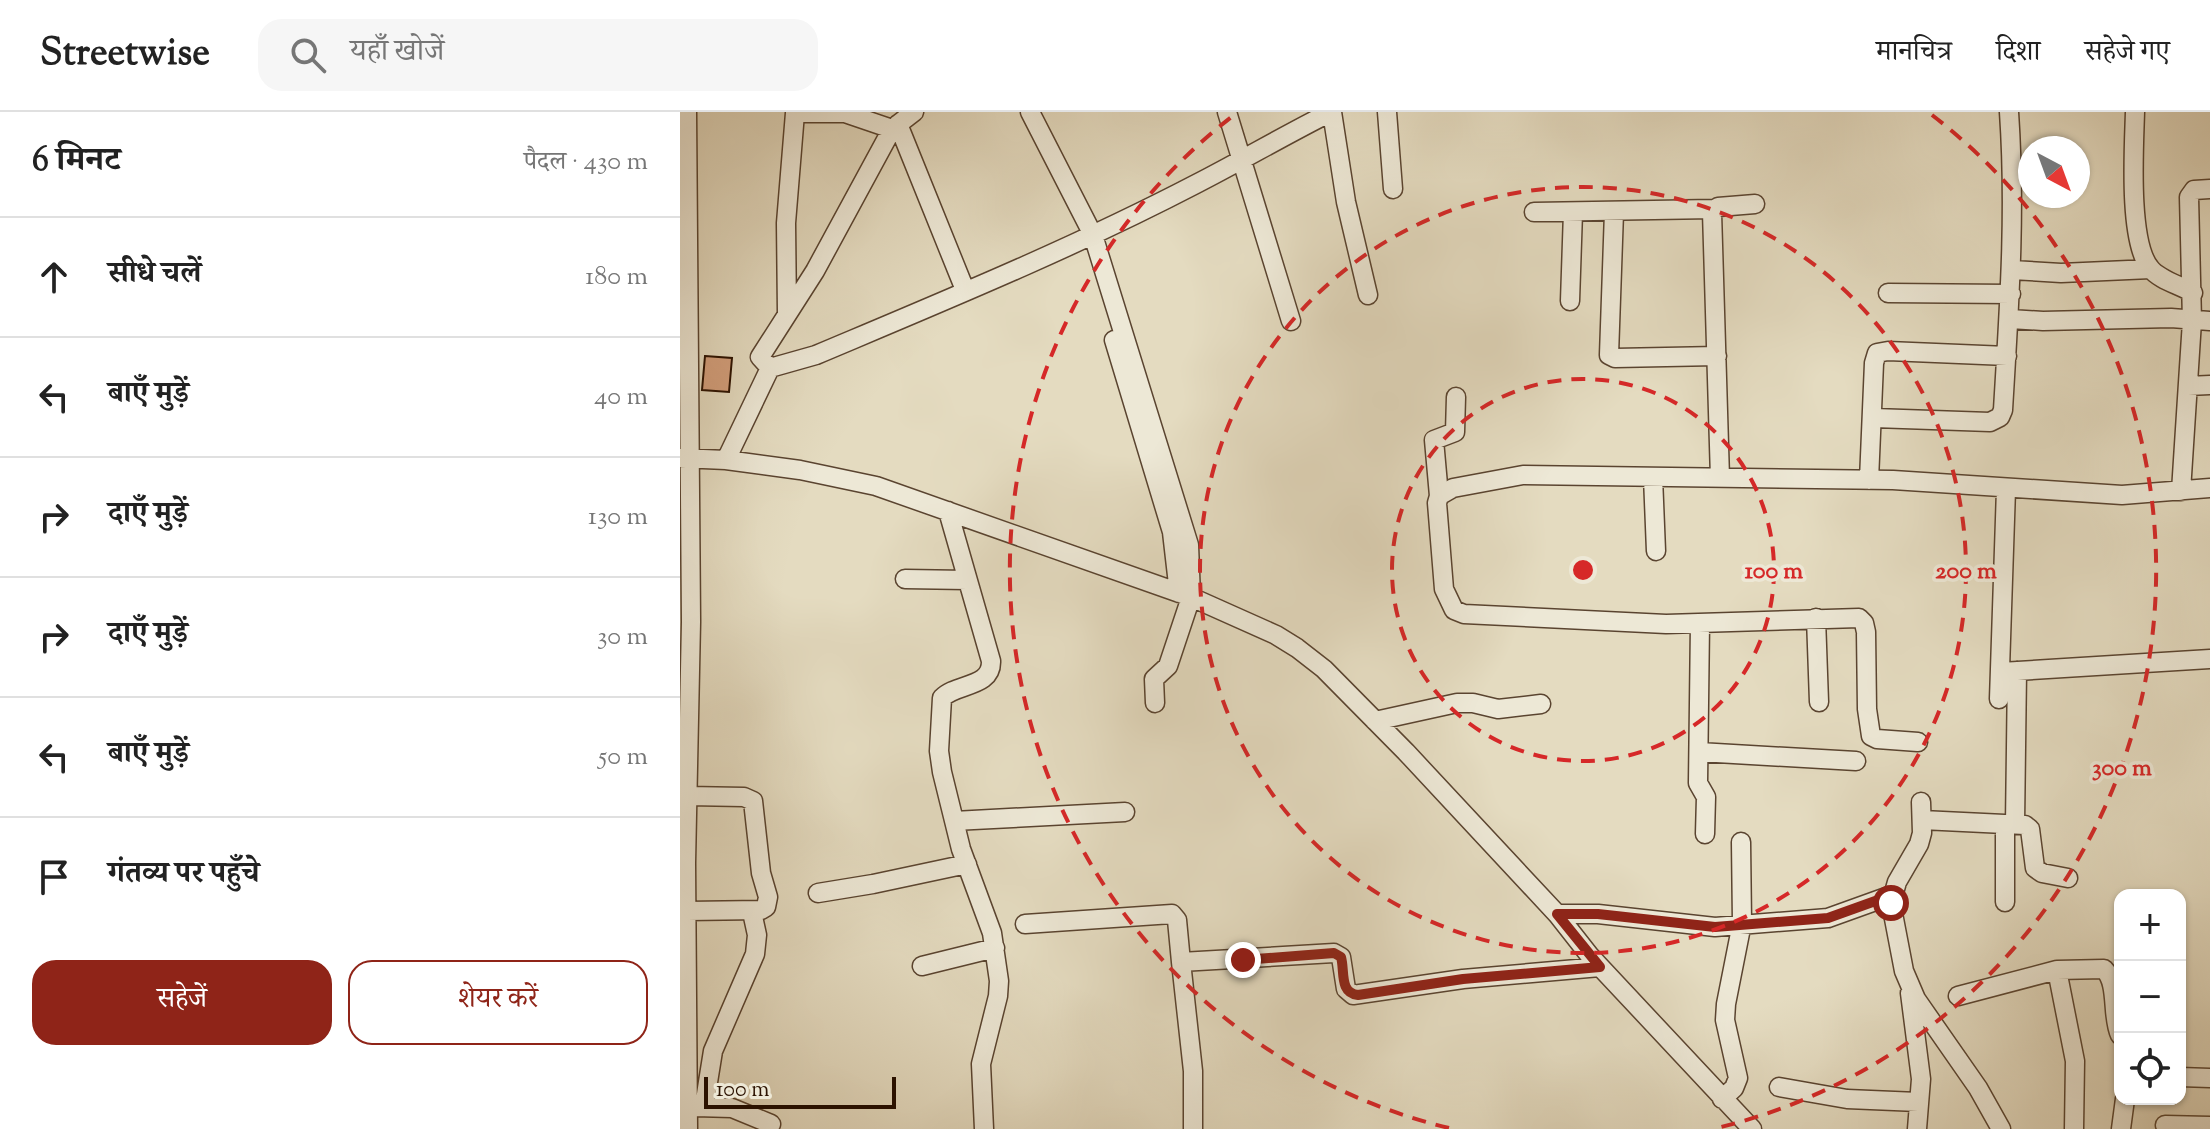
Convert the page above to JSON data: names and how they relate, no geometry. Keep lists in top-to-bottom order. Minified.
{"scale_bar":"100 m","north":"bottom right","page":{"header":"Streetwise","search":"यहाँ खोजें","nav":["मानचित्र","दिशा","सहेजे गए"],"heading":["6 मिनट","पैदल · 430 m"],"list":[["सीधे चलें","180 m"],["बाएँ मुड़ें","40 m"],["दाएँ मुड़ें","130 m"],["दाएँ मुड़ें","30 m"],["बाएँ मुड़ें","50 m"],"गंतव्य पर पहुँचे"],"map_buttons":["+","−"],"buttons":["सहेजें","शेयर करें"],"scale":"100 m"},"rings":["100 m","200 m","300 m"]}
